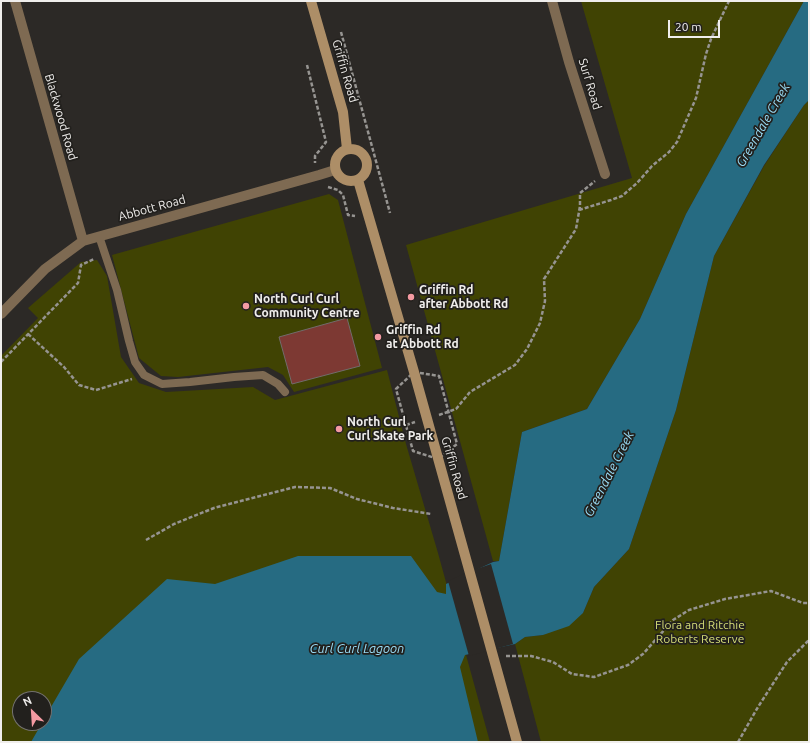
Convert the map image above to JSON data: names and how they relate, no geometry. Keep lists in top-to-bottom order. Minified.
{"streets":{"main road":["Griffin Road"],"street":["Surf Road","Blackwood Road","Abbott Road"]},"crossings":[["Griffin Road","Abbott Road"],["Blackwood Road","Abbott Road"]],"water":["Greendale Creek","Curl Curl Lagoon"],"parks":["Flora and Ritchie Roberts Reserve"],"places":["Griffin Rd after Abbott Rd","North Curl Curl Community Centre","Griffin Rd at Abbott Rd","North Curl Curl Skate Park"],"scale_bar":"20 m","north":"top left"}
